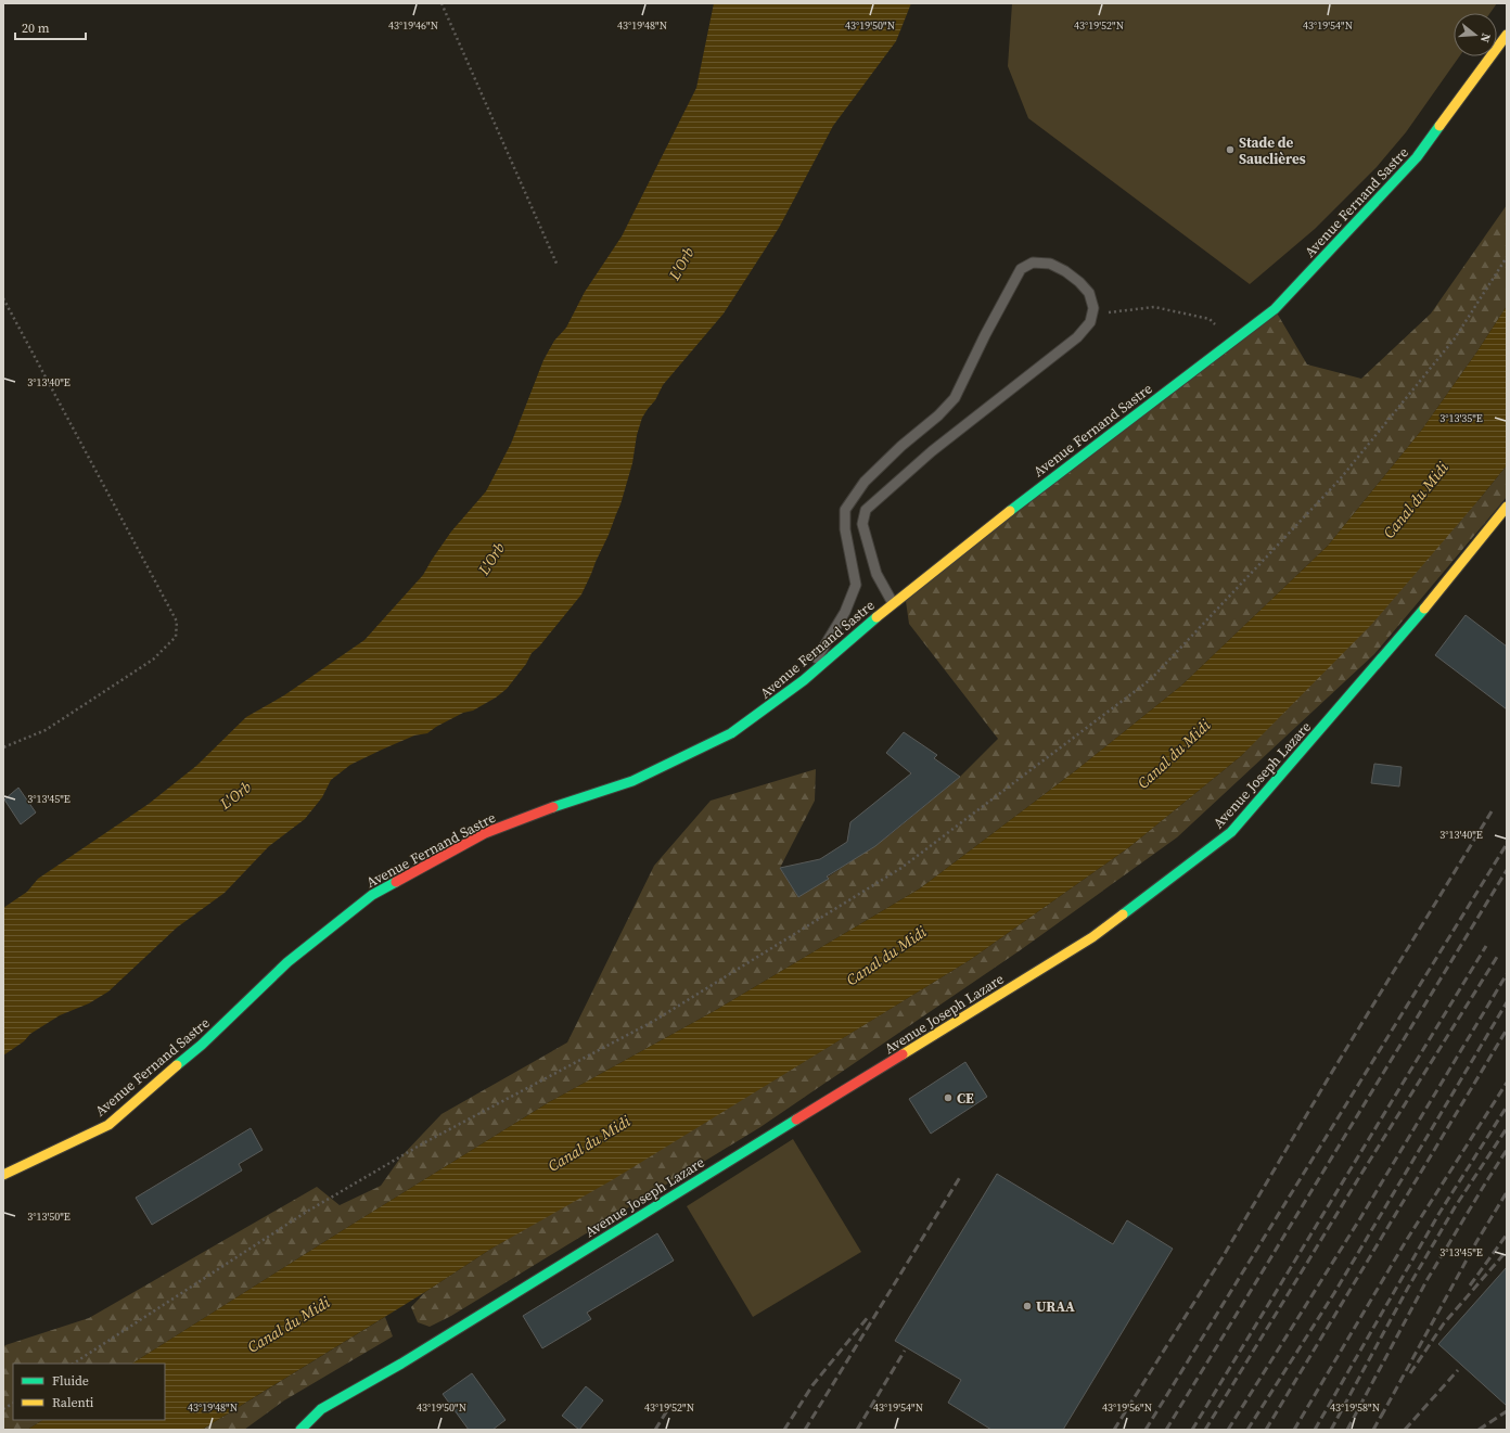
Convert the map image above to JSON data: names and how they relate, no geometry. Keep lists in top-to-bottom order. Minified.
{"streets":{"main road":["Avenue Fernand Sastre","Avenue Joseph Lazare"]},"water":["L'Orb","Canal du Midi"],"places":["Stade de Sauclières","CE","URAA"],"legend":["Fluide","Ralenti"],"scale_bar":"20 m","north":"right","coordinates":["43°19'46\"N","43°19'48\"N","43°19'50\"N","43°19'52\"N","43°19'54\"N","3°13'40\"E","3°13'35\"E","3°13'45\"E","3°13'50\"E","43°19'56\"N","43°19'58\"N"]}
